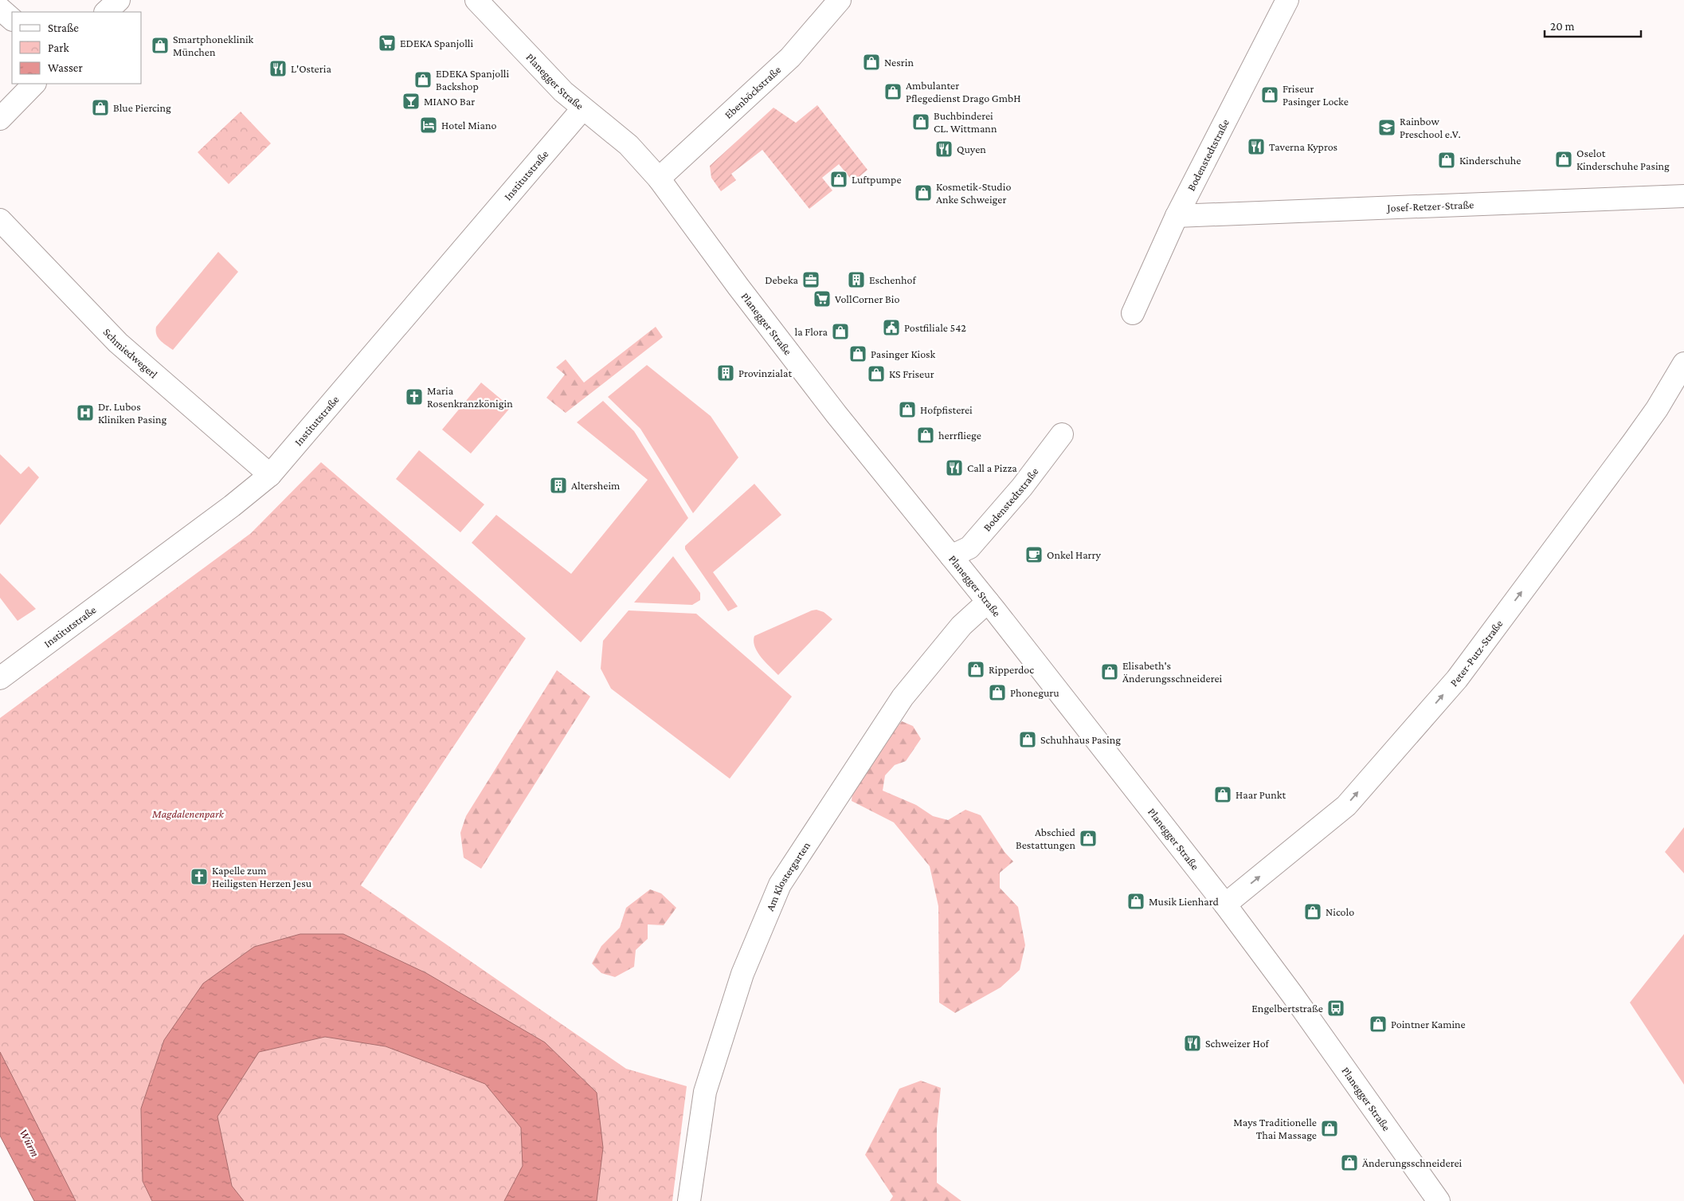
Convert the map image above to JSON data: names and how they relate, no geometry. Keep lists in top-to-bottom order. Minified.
{"streets":{"street":["Planegger Straße","Ebenböckstraße","Bodenstedtstraße","Institutstraße","Josef-Retzer-Straße","Schmiedwegerl","Peter-Putz-Straße","Am Klostergarten"]},"crossings":[["Planegger Straße","Ebenböckstraße"],["Planegger Straße","Bodenstedtstraße"],["Planegger Straße","Institutstraße"],["Planegger Straße","Peter-Putz-Straße"],["Planegger Straße","Am Klostergarten"],["Bodenstedtstraße","Josef-Retzer-Straße"],["Institutstraße","Schmiedwegerl"]],"one_way":["Peter-Putz-Straße"],"water":["Würm"],"parks":["Magdalenenpark"],"places":{"supermarket":["EDEKA Spanjolli","VollCorner Bio"],"shop":["Smartphoneklinik München","Nesrin","EDEKA Spanjolli Backshop","Ambulanter Pflegedienst Drago GmbH","Friseur Pasinger Locke","Blue Piercing","Buchbinderei CL. Wittmann","Oselot Kinderschuhe Pasing","Kinderschuhe","Luftpumpe","Kosmetik-Studio Anke Schweiger","la Flora","Pasinger Kiosk","KS Friseur","Hofpfisterei","herrfliege","Ripperdoc","Elisabeth's Änderungsschneiderei","Phoneguru","Schuhhaus Pasing","Haar Punkt","Abschied Bestattungen","Musik Lienhard","Nicolo","Pointner Kamine","Mays Traditionelle Thai Massage","Änderungsschneiderei"],"restaurant":["L'Osteria","Taverna Kypros","Quyen","Call a Pizza","Schweizer Hof"],"bar":["MIANO Bar"],"hotel":["Hotel Miano"],"school or university":["Rainbow Preschool e.V."],"office":["Debeka"],"building":["Eschenhof","Provinzialat","Altersheim"],"public building":["Postfiliale 542"],"church":["Maria Rosenkranzkönigin","Kapelle zum Heiligsten Herzen Jesu"],"hospital":["Dr. Lubos Kliniken Pasing"],"cafe":["Onkel Harry"],"bus stop":["Engelbertstraße"]},"legend":["Straße","Park","Wasser"],"scale_bar":"20 m"}
